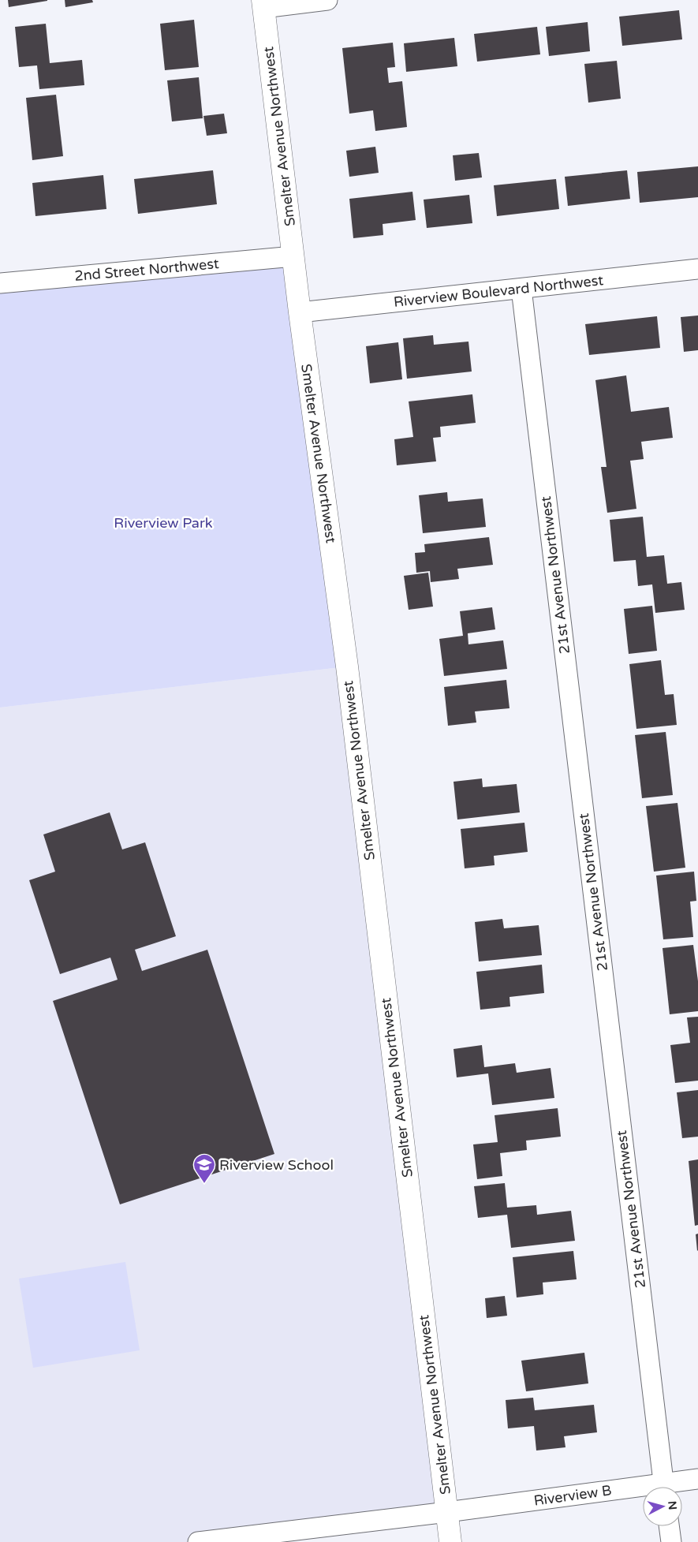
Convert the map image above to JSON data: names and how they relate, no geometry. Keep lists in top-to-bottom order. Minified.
{"streets":{"street":["Smelter Avenue Northwest","2nd Street Northwest","Riverview Boulevard Northwest","21st Avenue Northwest","Riverview B"]},"crossings":[["Smelter Avenue Northwest","2nd Street Northwest"],["Smelter Avenue Northwest","Riverview Boulevard Northwest"],["Smelter Avenue Northwest","Riverview B"],["Riverview Boulevard Northwest","21st Avenue Northwest"]],"parks":["Riverview Park"],"places":{"school or university":["Riverview School"]},"north":"right"}
